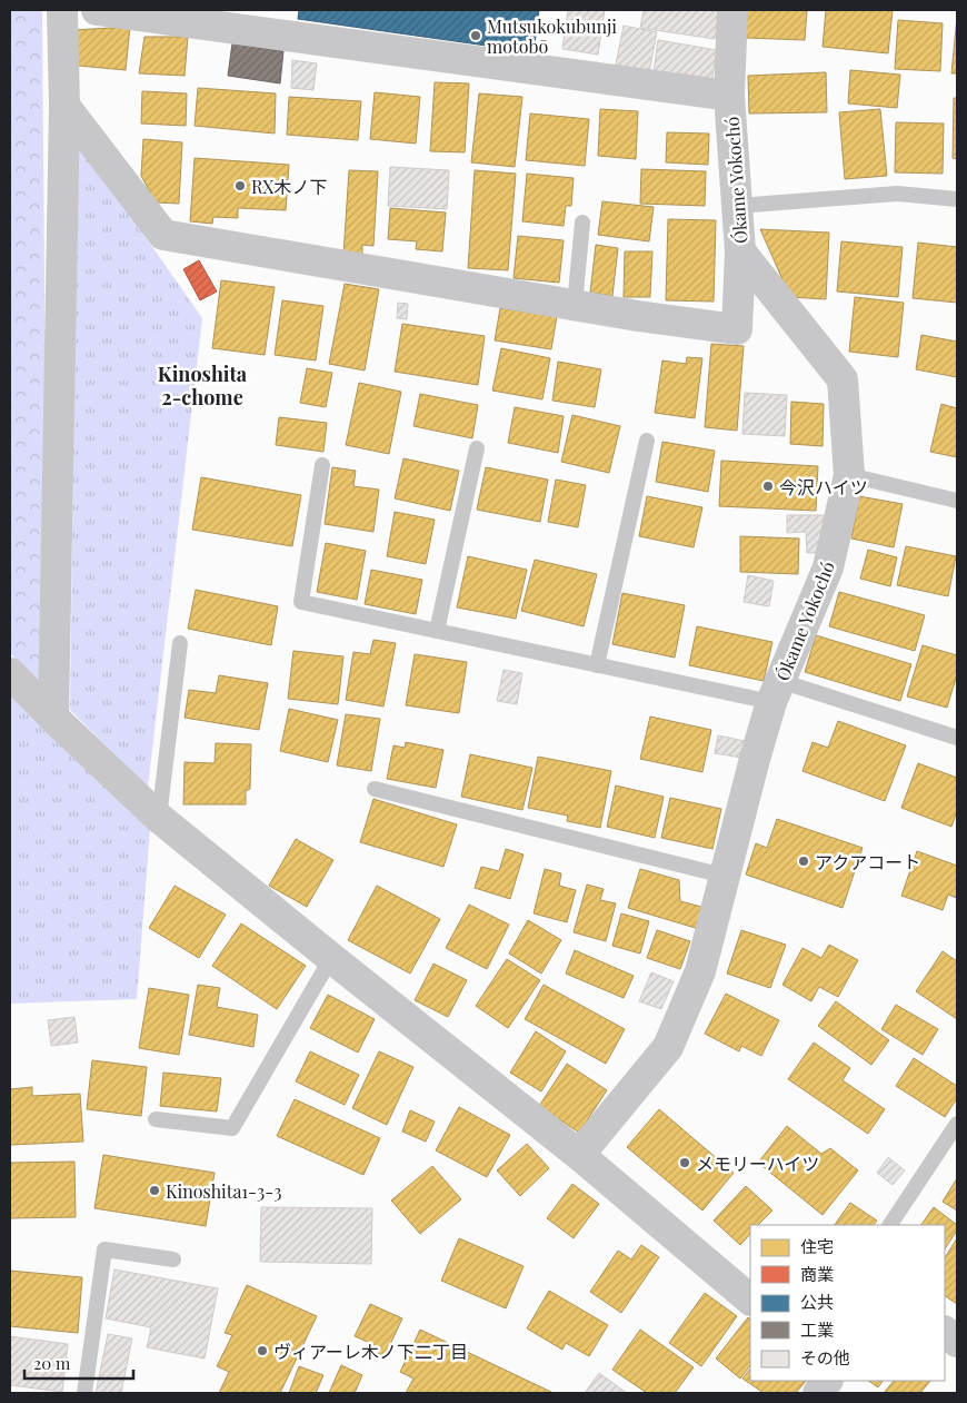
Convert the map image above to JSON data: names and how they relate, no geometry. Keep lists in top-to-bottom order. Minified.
{"streets":{"street":["Ókame Yokochó"]},"districts":["Kinoshita 2-chome"],"places":["Mutsukokubunji motobō","RX木ノ下","今沢ハイツ","アクアコート","メモリーハイツ","Kinoshita1-3-3","ヴィアーレ木ノ下二丁目"],"legend":["住宅","商業","公共","工業","その他"],"scale_bar":"20 m"}
